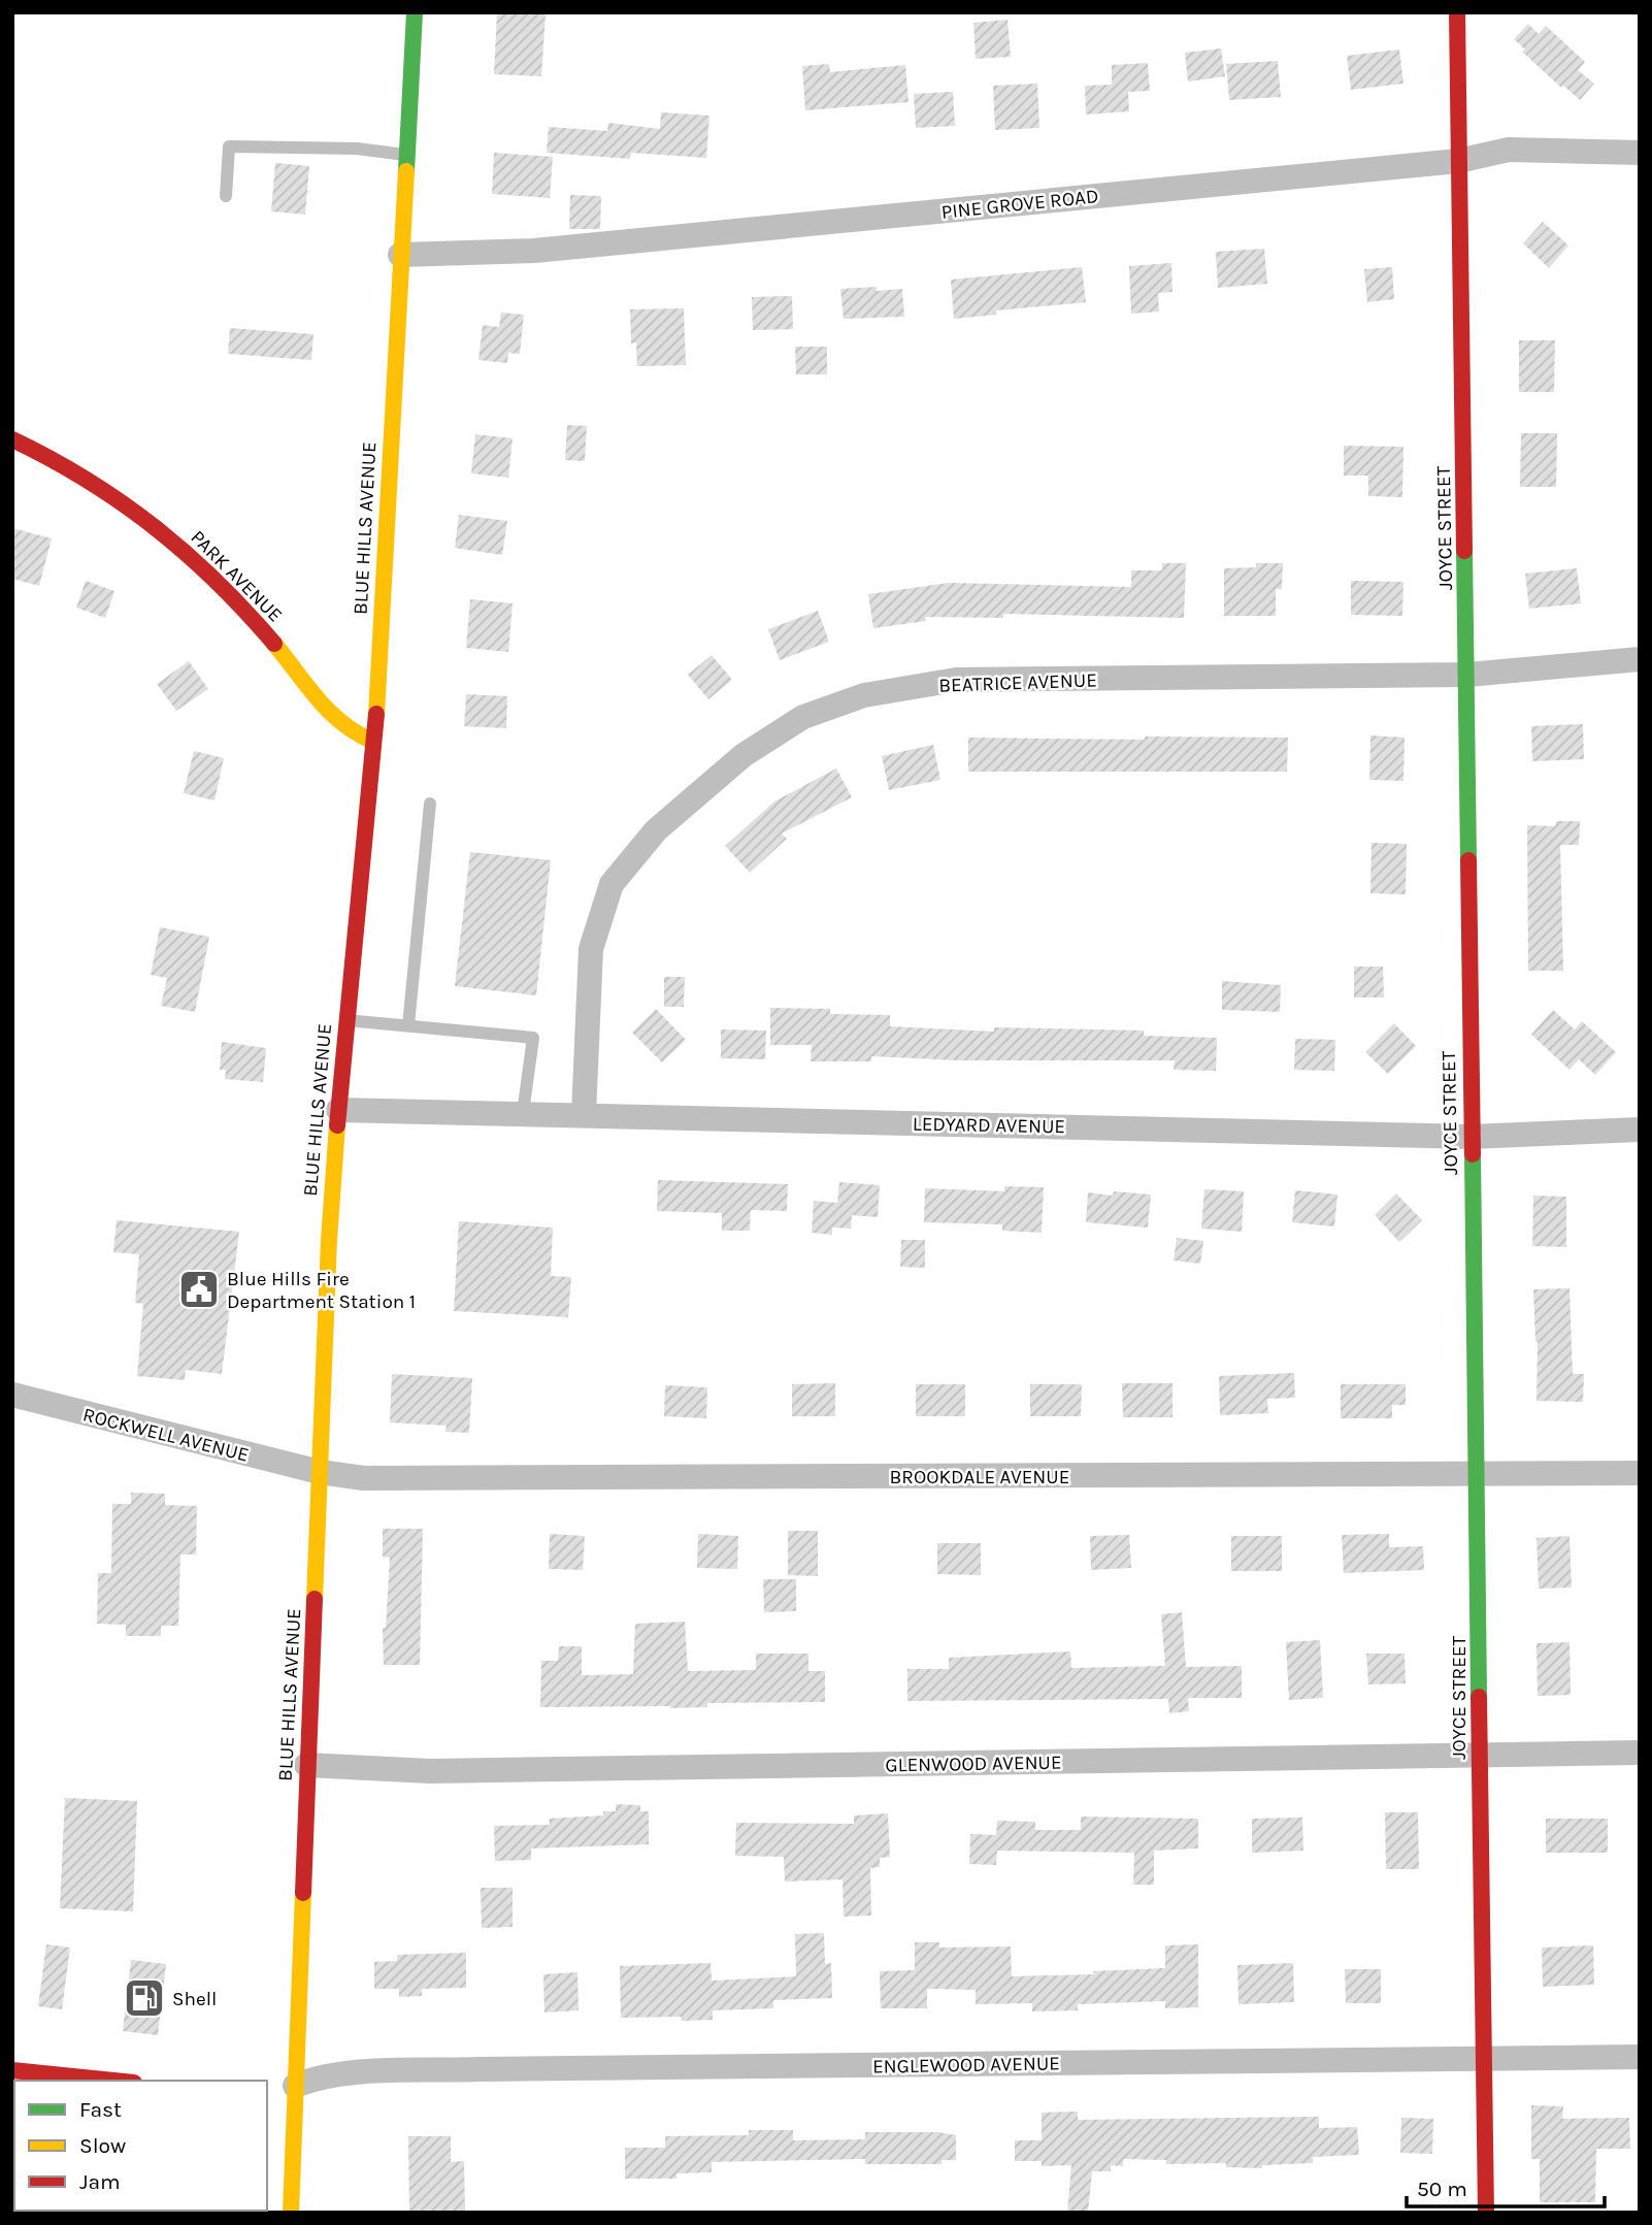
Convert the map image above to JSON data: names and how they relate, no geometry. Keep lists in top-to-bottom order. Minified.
{"streets":{"street":["PINE GROVE ROAD","BLUE HILLS AVENUE","JOYCE STREET","PARK AVENUE","BEATRICE AVENUE","LEDYARD AVENUE","ROCKWELL AVENUE","BROOKDALE AVENUE","GLENWOOD AVENUE","ENGLEWOOD AVENUE"]},"crossings":[["PINE GROVE ROAD","BLUE HILLS AVENUE"],["PINE GROVE ROAD","JOYCE STREET"],["BLUE HILLS AVENUE","PARK AVENUE"],["BLUE HILLS AVENUE","LEDYARD AVENUE"],["BLUE HILLS AVENUE","ROCKWELL AVENUE"],["BLUE HILLS AVENUE","BROOKDALE AVENUE"],["BLUE HILLS AVENUE","GLENWOOD AVENUE"],["BLUE HILLS AVENUE","ENGLEWOOD AVENUE"],["JOYCE STREET","BEATRICE AVENUE"],["JOYCE STREET","LEDYARD AVENUE"],["JOYCE STREET","BROOKDALE AVENUE"],["JOYCE STREET","GLENWOOD AVENUE"],["JOYCE STREET","ENGLEWOOD AVENUE"],["BEATRICE AVENUE","LEDYARD AVENUE"],["ROCKWELL AVENUE","BROOKDALE AVENUE"]],"places":{"public building":["Blue Hills Fire Department Station 1"],"fuel station":["Shell"]},"legend":["Fast","Slow","Jam"],"scale_bar":"50 m"}
